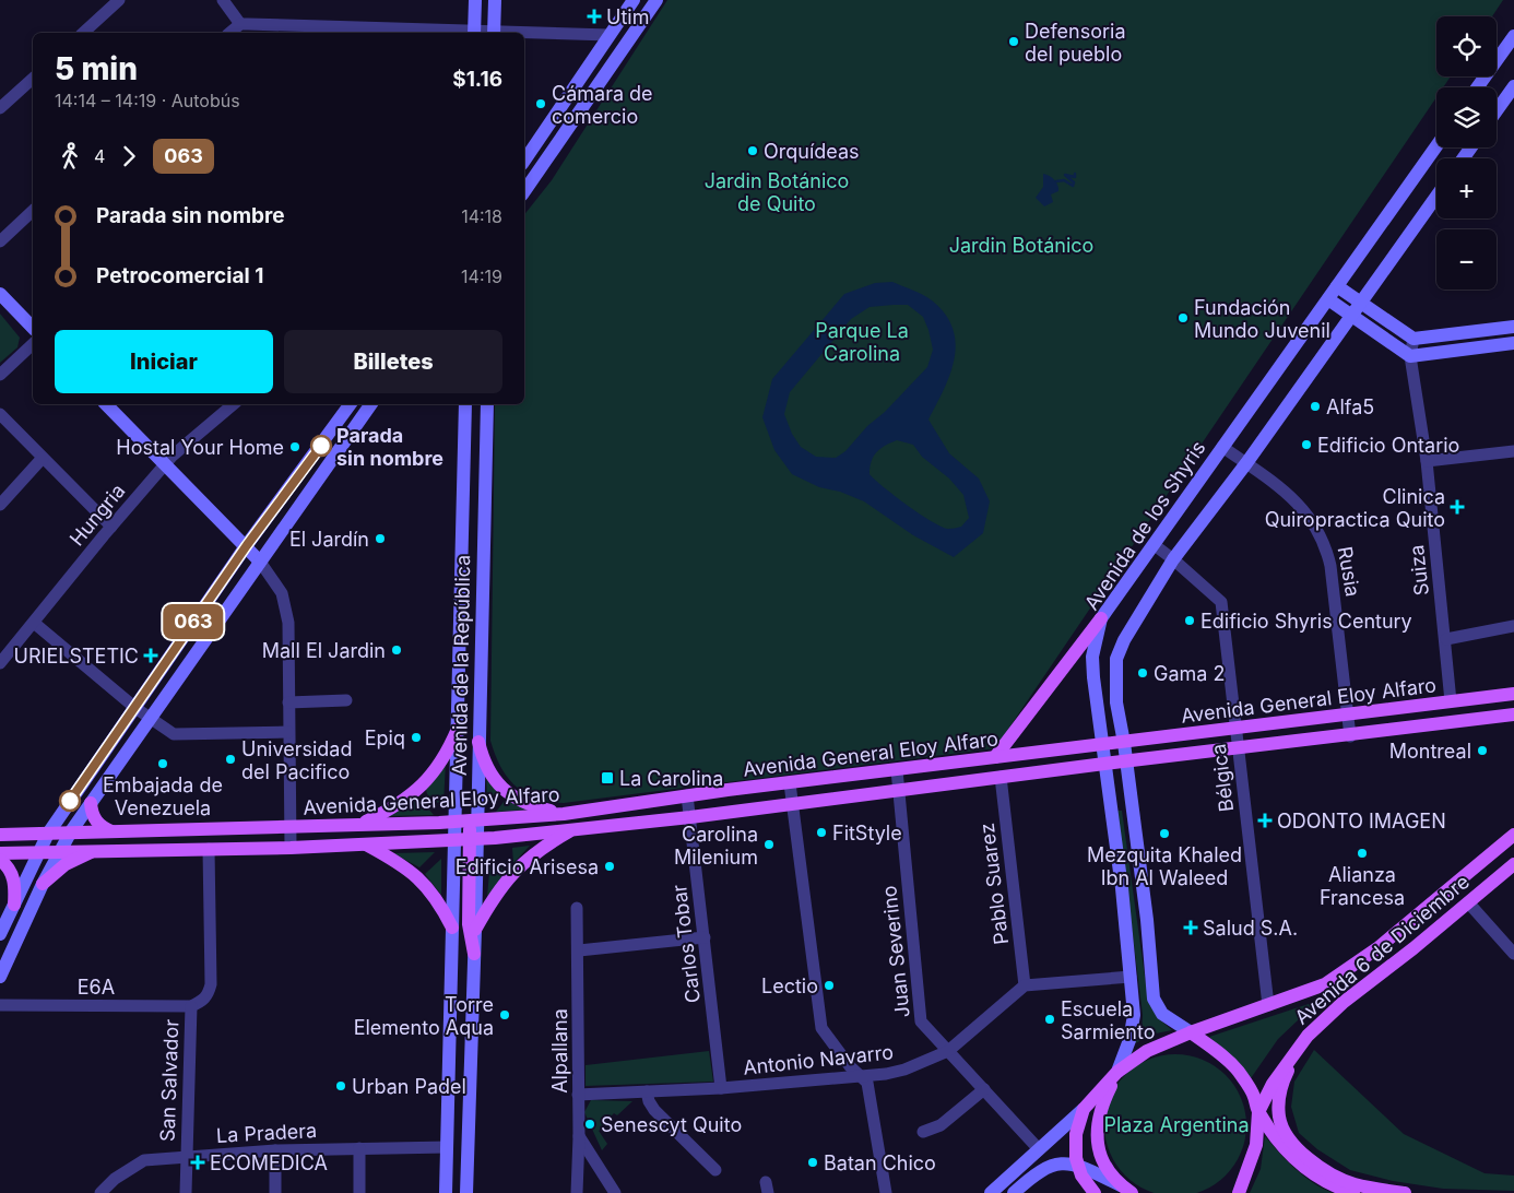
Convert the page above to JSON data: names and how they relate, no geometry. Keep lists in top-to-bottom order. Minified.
{"streets":{"main road":["Avenida de los Shyris","Avenida de la República","Avenida General Eloy Alfaro","Avenida 6 de Diciembre"],"street":["Hungria","Suiza","Rusia","Bélgica","Pablo Suarez","Carlos Tobar","Juan Severino","E6A","Alpallana","Antonio Navarro","San Salvador","La Pradera"]},"crossings":[["Avenida de los Shyris","Rusia"],["Avenida de los Shyris","Avenida General Eloy Alfaro"],["Avenida de los Shyris","Bélgica"],["Avenida de los Shyris","Avenida 6 de Diciembre"],["Suiza","Avenida General Eloy Alfaro"],["Rusia","Avenida General Eloy Alfaro"],["Avenida de la República","Avenida General Eloy Alfaro"],["Avenida de la República","La Pradera"],["Avenida General Eloy Alfaro","Bélgica"],["Avenida General Eloy Alfaro","Pablo Suarez"],["Avenida General Eloy Alfaro","Carlos Tobar"],["Avenida General Eloy Alfaro","Juan Severino"],["Avenida General Eloy Alfaro","San Salvador"],["Bélgica","Avenida 6 de Diciembre"],["Pablo Suarez","Antonio Navarro"],["Carlos Tobar","Antonio Navarro"],["Juan Severino","Antonio Navarro"],["E6A","San Salvador"],["Alpallana","Antonio Navarro"],["San Salvador","La Pradera"]],"parks":["Jardin Botánico de Quito","Jardin Botánico","Parque La Carolina","Plaza Argentina"],"places":{"health":["Utim","Clinica Quiropractica Quito","URIELSTETIC","ODONTO IMAGEN","Salud S.A.","ECOMEDICA"],"other":["Defensoria del pueblo","Cámara de comercio","Orquídeas","Fundación Mundo Juvenil","Alfa5","Edificio Ontario","Parada sin nombre","Hostal Your Home","El Jardín","Edificio Shyris Century","Mall El Jardin","Gama 2","Epiq","Montreal","Universidad del Pacifico","Embajada de Venezuela","FitStyle","Mezquita Khaled Ibn Al Waleed","Carolina Milenium","Alianza Francesa","Edificio Arisesa","Lectio","Torre Elemento Aqua","Escuela Sarmiento","Urban Padel","Senescyt Quito","Batan Chico"],"transit":["La Carolina"]},"lines":["bus line 063"],"page":{"on_map":"063","map_buttons":["+","−"],"heading":["5 min","14:14 – 14:19 · Autobús","$1.16"],"legs":["4","063"],"list":[{"name":"Parada sin nombre","value":"14:18"},{"name":"Petrocomercial 1","value":"14:19"}],"buttons":["Iniciar","Billetes"]}}
